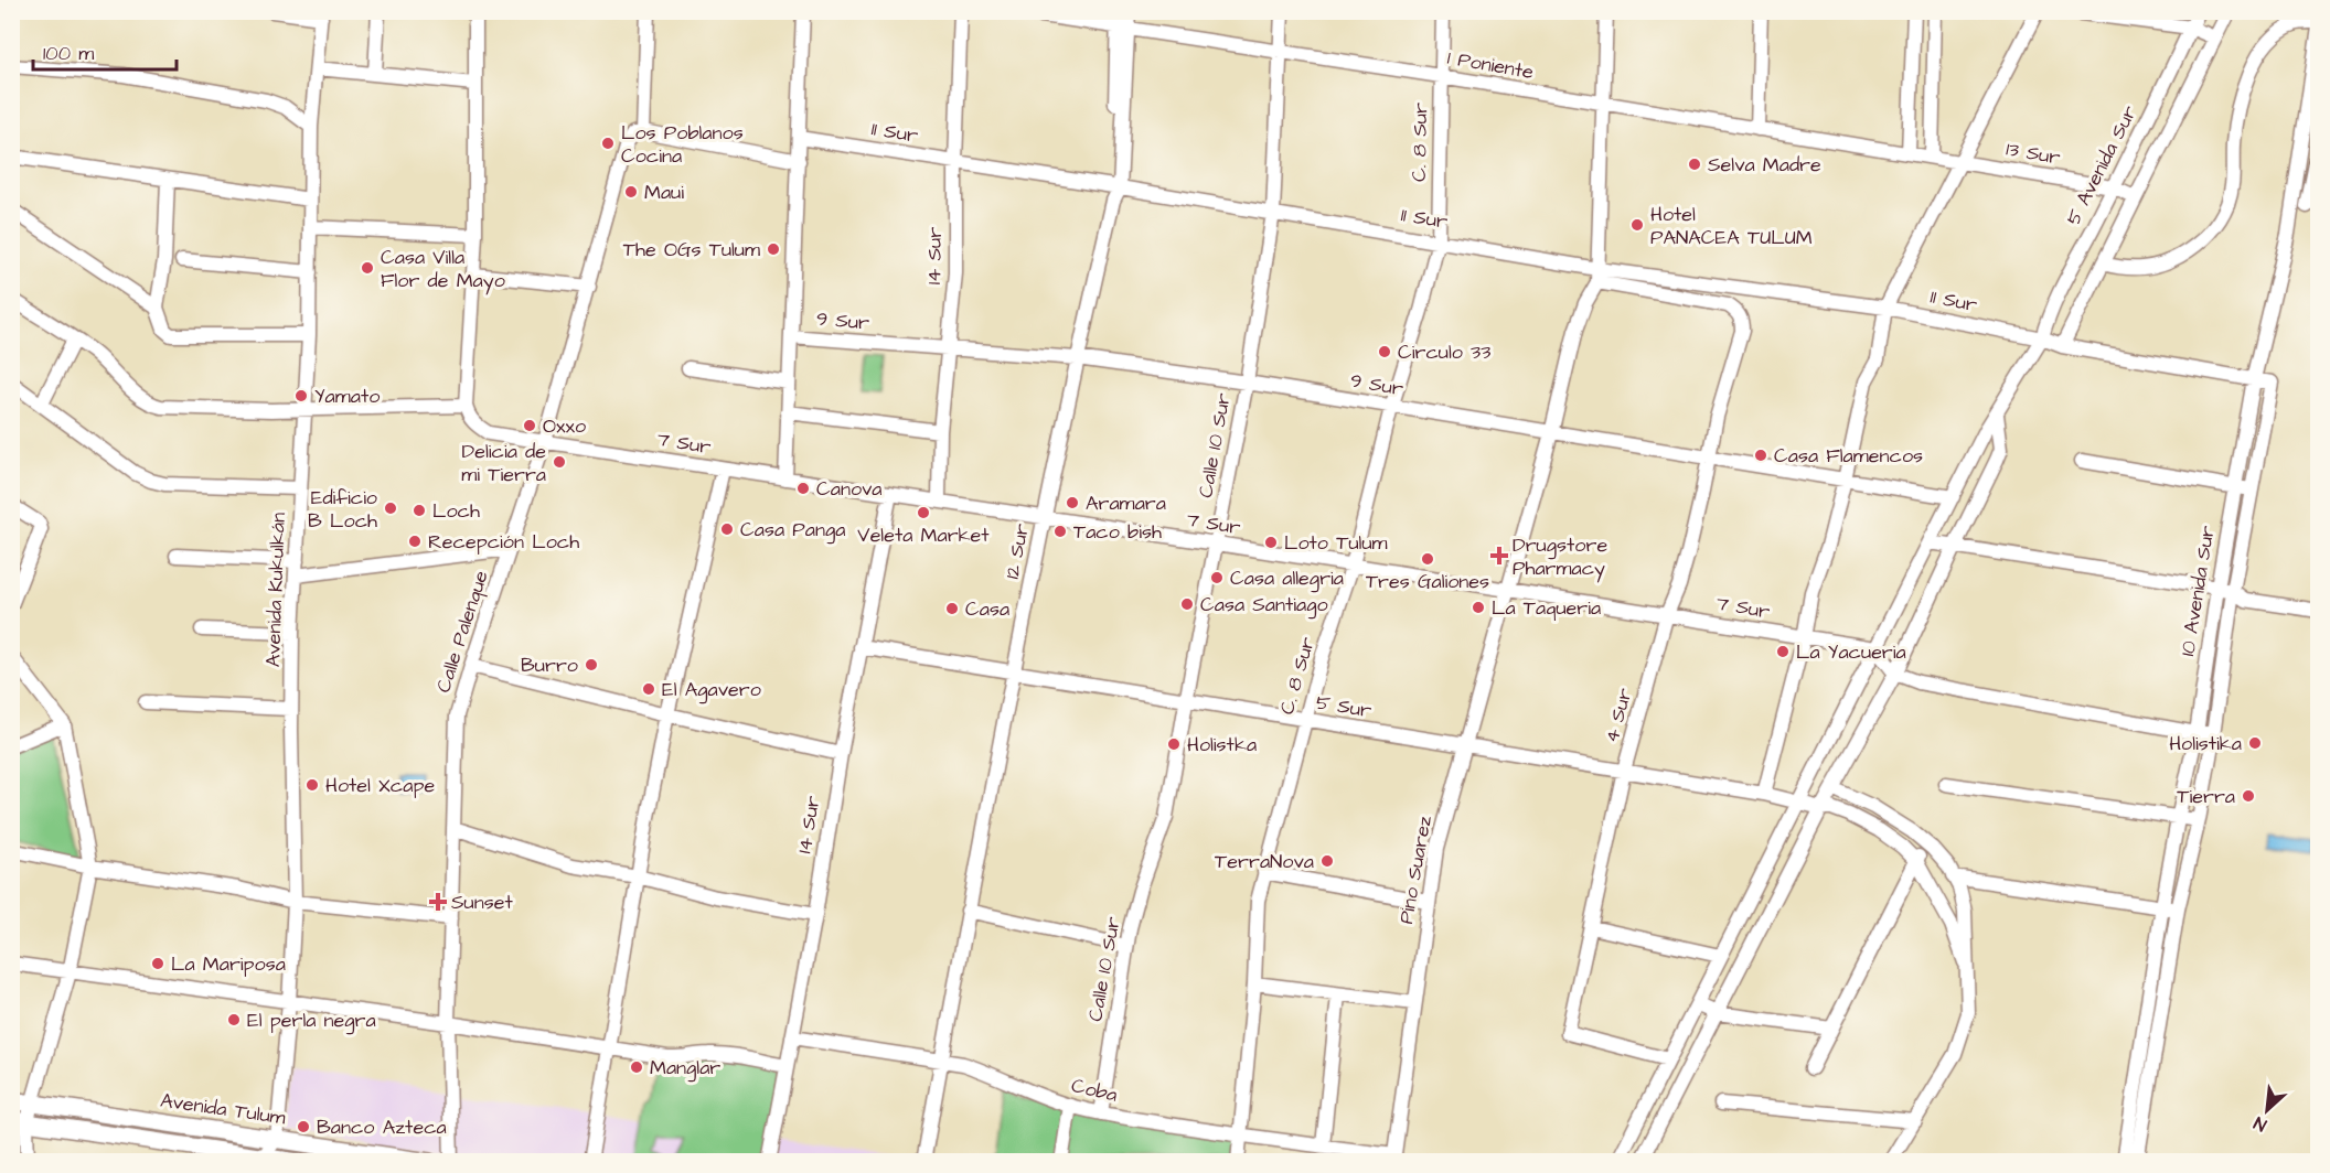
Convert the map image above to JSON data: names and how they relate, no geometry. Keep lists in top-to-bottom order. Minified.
{"streets":{"main road":["Avenida Tulum"],"street":["1 Poniente","11 Sur","C. 8 Sur","13 Sur","5 Avenida Sur","14 Sur","9 Sur","7 Sur","Calle 10 Sur","12 Sur","Avenida Kukulkán","10 Avenida Sur","Calle Palenque","5 Sur","4 Sur","Pino Suarez","Coba"]},"crossings":[["1 Poniente","C. 8 Sur"],["1 Poniente","13 Sur"],["1 Poniente","Calle 10 Sur"],["11 Sur","C. 8 Sur"],["11 Sur","5 Avenida Sur"],["11 Sur","14 Sur"],["11 Sur","Calle 10 Sur"],["11 Sur","12 Sur"],["11 Sur","10 Avenida Sur"],["11 Sur","4 Sur"],["11 Sur","Pino Suarez"],["C. 8 Sur","9 Sur"],["C. 8 Sur","7 Sur"],["C. 8 Sur","5 Sur"],["C. 8 Sur","Coba"],["13 Sur","5 Avenida Sur"],["5 Avenida Sur","9 Sur"],["5 Avenida Sur","7 Sur"],["5 Avenida Sur","5 Sur"],["5 Avenida Sur","4 Sur"],["14 Sur","9 Sur"],["14 Sur","7 Sur"],["14 Sur","5 Sur"],["14 Sur","Coba"],["9 Sur","Calle 10 Sur"],["9 Sur","12 Sur"],["9 Sur","4 Sur"],["9 Sur","Pino Suarez"],["7 Sur","Calle 10 Sur"],["7 Sur","12 Sur"],["7 Sur","Calle Palenque"],["7 Sur","4 Sur"],["7 Sur","Pino Suarez"],["Calle 10 Sur","5 Sur"],["Calle 10 Sur","Coba"],["12 Sur","5 Sur"],["12 Sur","Coba"],["Avenida Kukulkán","Avenida Tulum"],["5 Sur","4 Sur"],["5 Sur","Pino Suarez"],["4 Sur","Pino Suarez"],["Pino Suarez","Coba"]],"places":{"other":["Los Poblanos Cocina","Selva Madre","Maui","Hotel PANACEA TULUM","The OGs Tulum","Casa Villa Flor de Mayo","Circulo 33","Yamato","Oxxo","Casa Flamencos","Delicia de mi Tierra","Canova","Aramara","Edificio B Loch","Loch","Veleta Market","Casa Panga","Taco bish","Recepción Loch","Loto Tulum","Tres Galiones","Casa allegria","Casa Santiago","La Taqueria","Casa","La Yacueria","Burro","El Agavero","Holistika","Holistka","Hotel Xcape","Tierra","TerraNova","La Mariposa","El perla negra","Manglar","Banco Azteca"],"health":["Drugstore Pharmacy","Sunset"]},"scale_bar":"100 m","north":"bottom left"}
